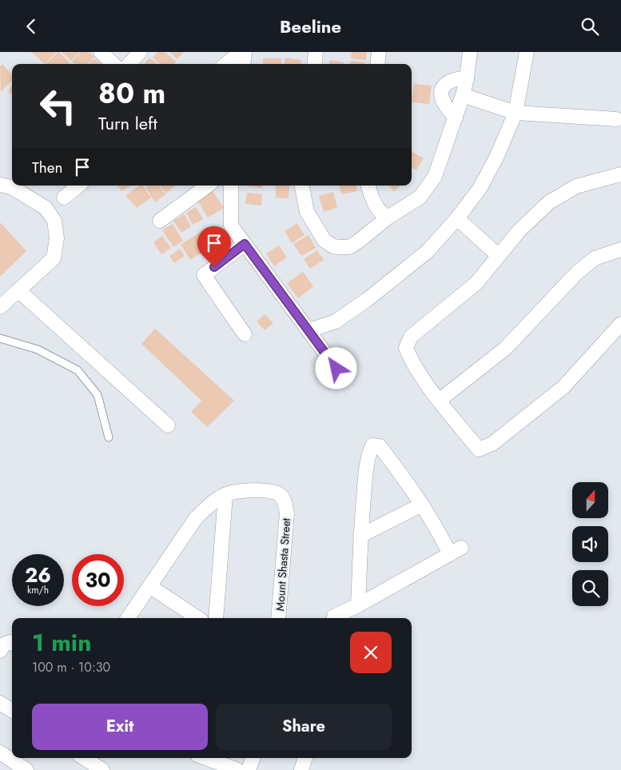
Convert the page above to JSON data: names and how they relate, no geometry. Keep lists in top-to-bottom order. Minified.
{"streets":{"street":["Mount Shasta Street"]},"north":"top","page":{"header":"Beeline","turn":["80 m","Turn left"],"then":"Then","speed":"26 km/h","limit":"30","heading":["1 min","100 m · 10:30"],"buttons":["Exit","Share"]}}
